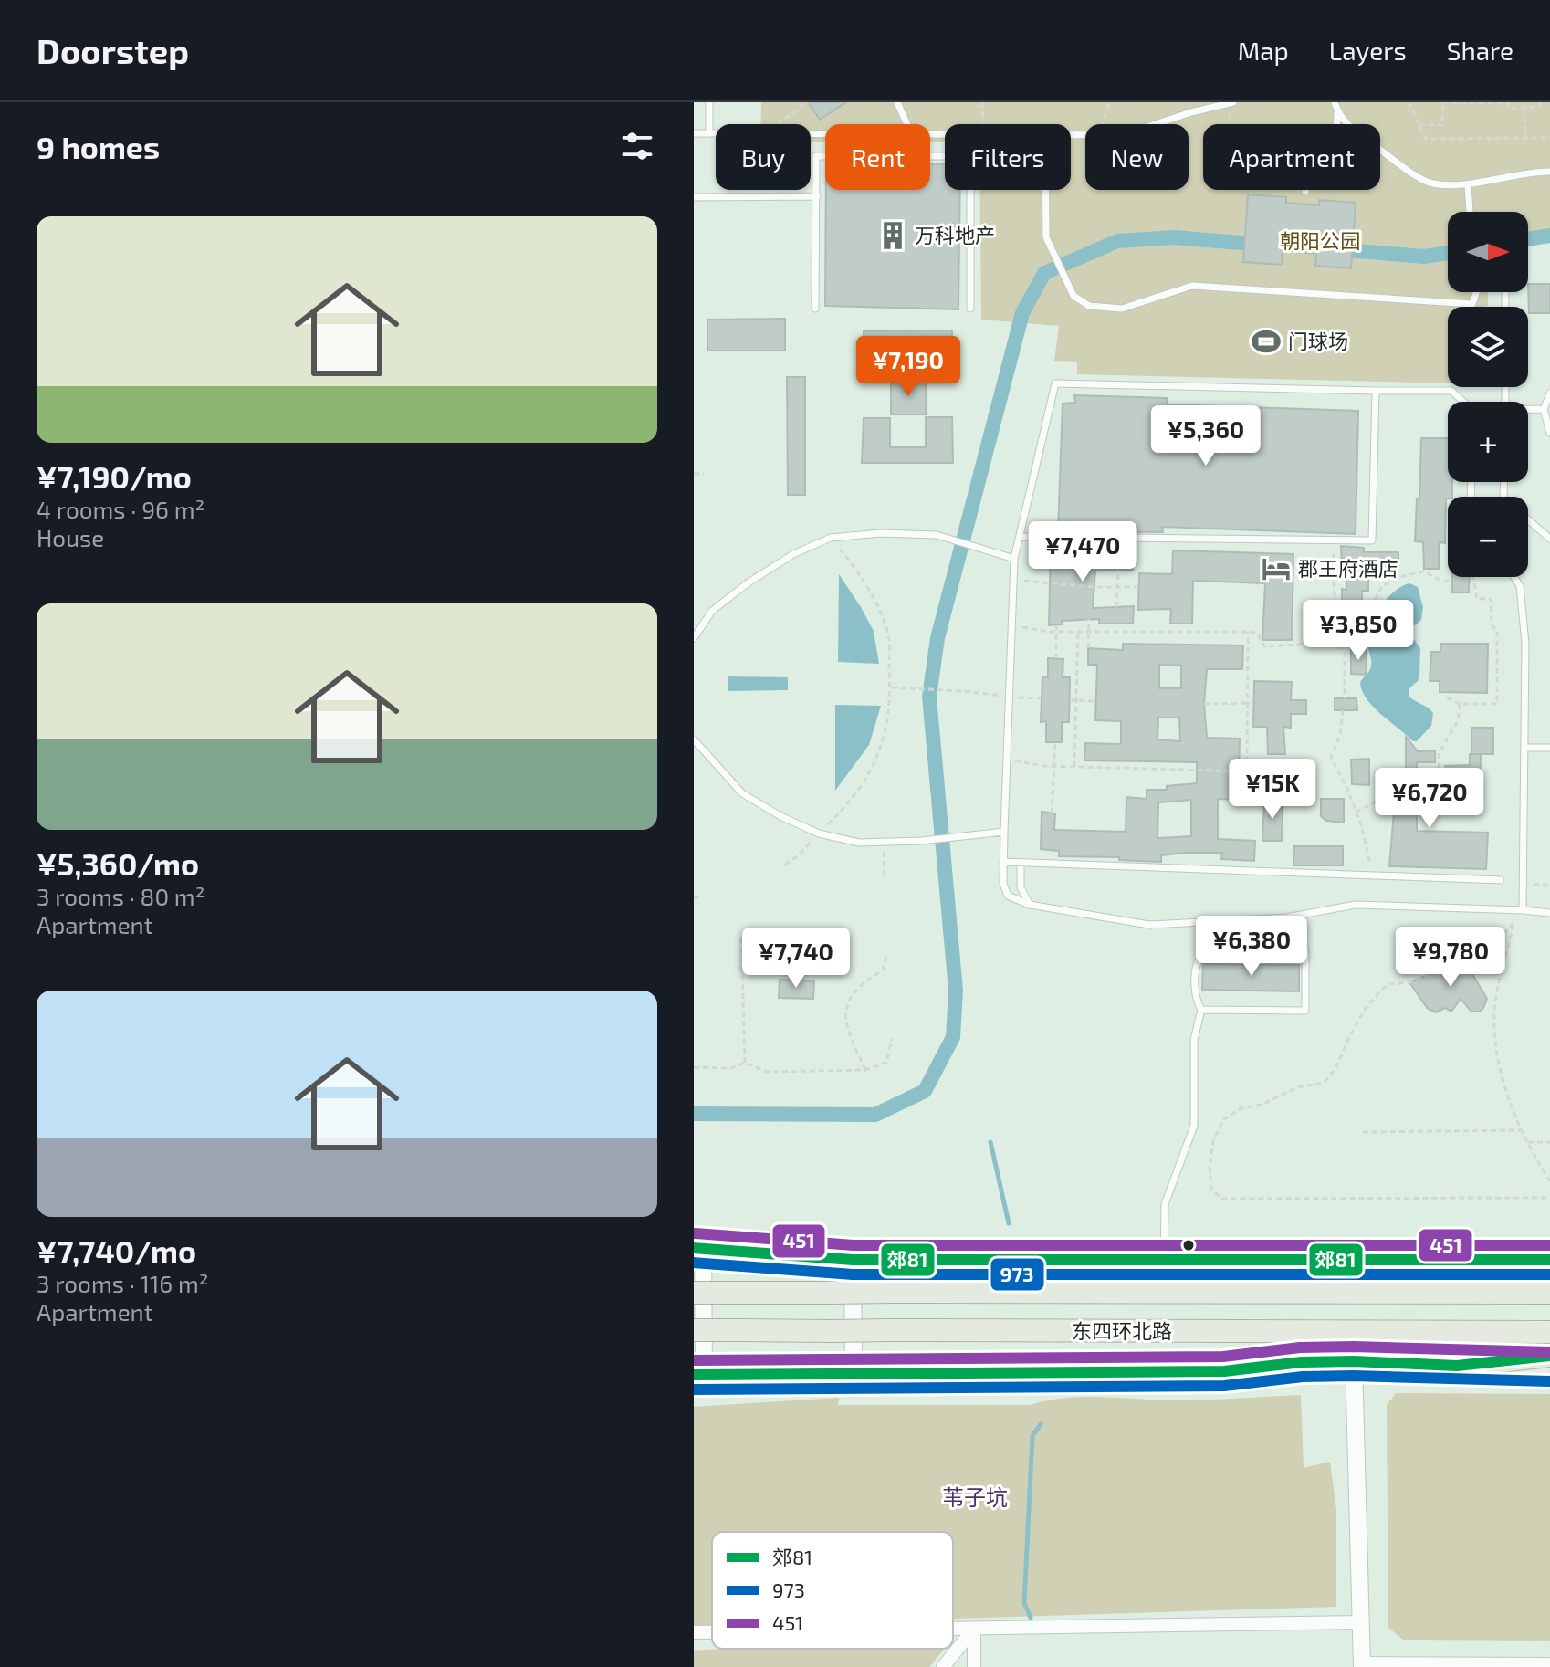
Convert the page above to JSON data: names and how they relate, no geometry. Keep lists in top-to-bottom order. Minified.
{"streets":{"highway":["东四环北路"]},"districts":["苇子坑"],"parks":["朝阳公园"],"places":{"building":["万科地产"],"sports":["门球场"],"hotel":["郡王府酒店"]},"lines":["transit line 451","transit line 郊81","transit line 973"],"legend":["郊81","973","451"],"north":"right","page":{"header":"Doorstep","nav":["Map","Layers","Share"],"heading":"9 homes","chip":["Buy","Rent","Filters","New","Apartment"],"list":[{"name":"¥7,190/mo","note":"4 rooms · 96 m² · House"},{"name":"¥5,360/mo","note":"3 rooms · 80 m² · Apartment"},{"name":"¥7,740/mo","note":"3 rooms · 116 m² · Apartment"}],"map_buttons":["+","−"],"price":["¥7,190","¥5,360","¥7,470","¥3,850","¥15K","¥6,720","¥6,380","¥9,780","¥7,740"]}}
